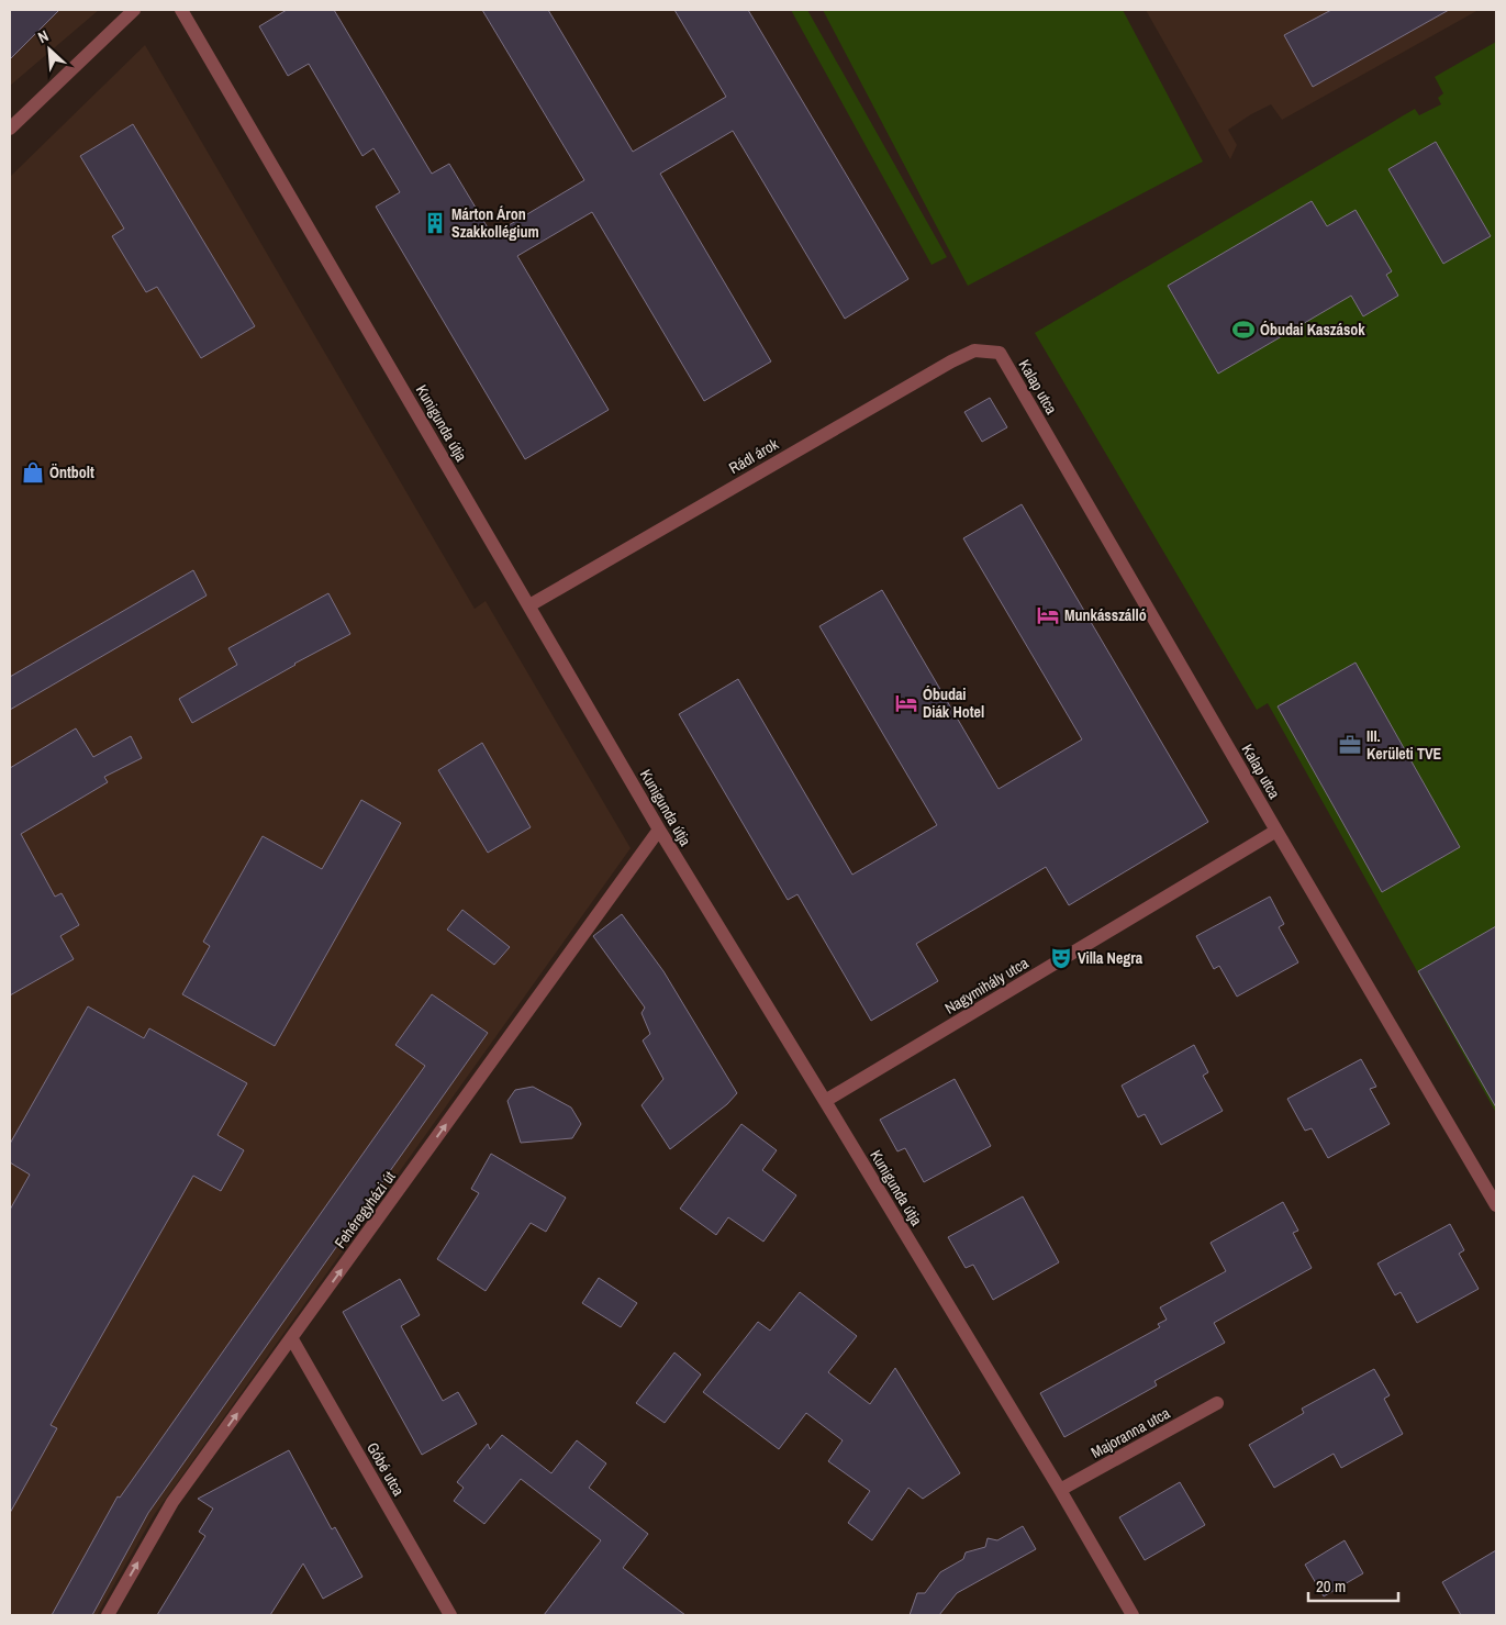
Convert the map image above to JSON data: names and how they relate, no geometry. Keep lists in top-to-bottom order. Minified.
{"streets":{"street":["Kalap utca","Kunigunda útja","Rádl árok","Nagymihály utca","Fehéregyházi út","Majoranna utca","Góbé utca"]},"crossings":[["Kalap utca","Rádl árok"],["Kalap utca","Nagymihály utca"],["Kunigunda útja","Rádl árok"],["Kunigunda útja","Nagymihály utca"],["Kunigunda útja","Fehéregyházi út"],["Kunigunda útja","Majoranna utca"],["Fehéregyházi út","Góbé utca"]],"one_way":["Fehéregyházi út"],"places":{"building":["Márton Áron Szakkollégium"],"sports":["Óbudai Kaszások"],"shop":["Öntbolt"],"hotel":["Munkásszálló","Óbudai Diák Hotel"],"office":["III. Kerületi TVE"],"theatre":["Villa Negra"]},"scale_bar":"20 m","north":"top left"}
